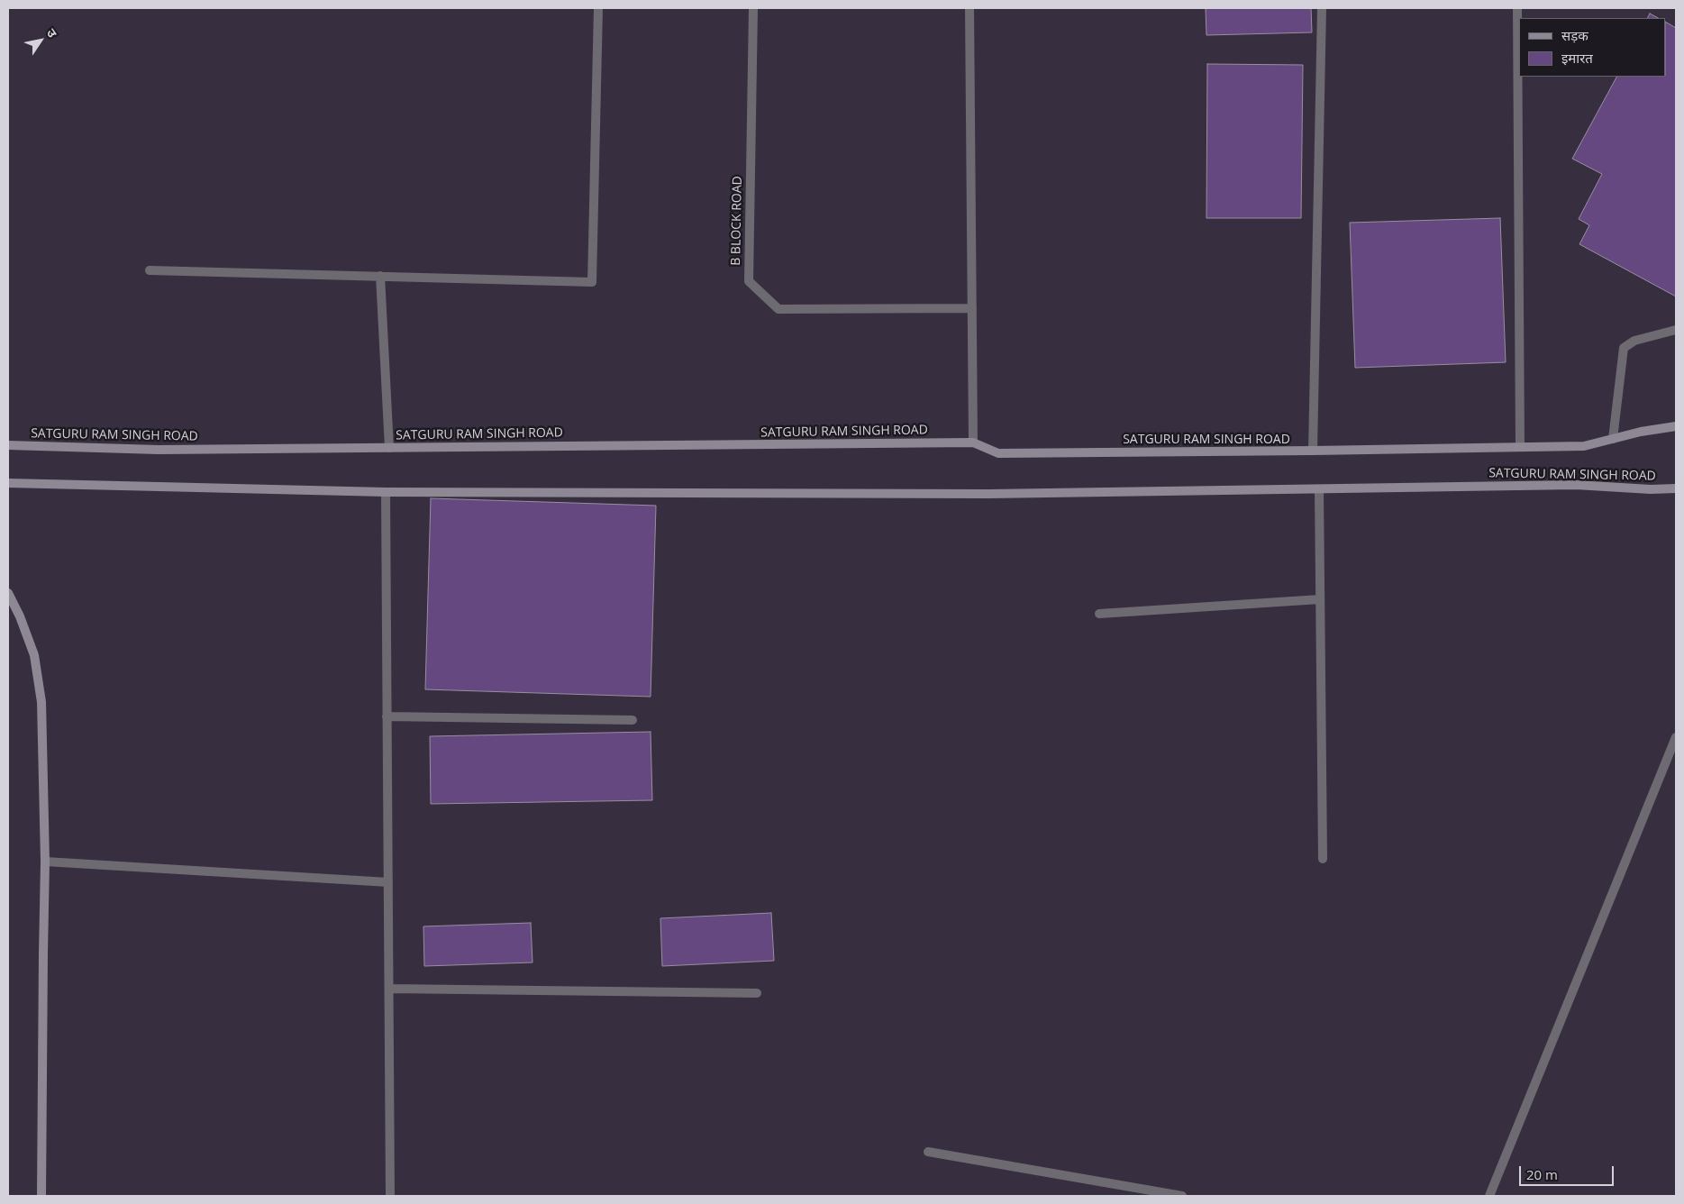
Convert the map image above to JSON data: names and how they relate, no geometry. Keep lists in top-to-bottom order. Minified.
{"streets":{"street":["B BLOCK ROAD","SATGURU RAM SINGH ROAD"]},"legend":["सड़क","इमारत"],"scale_bar":"20 m","north":"top right"}
